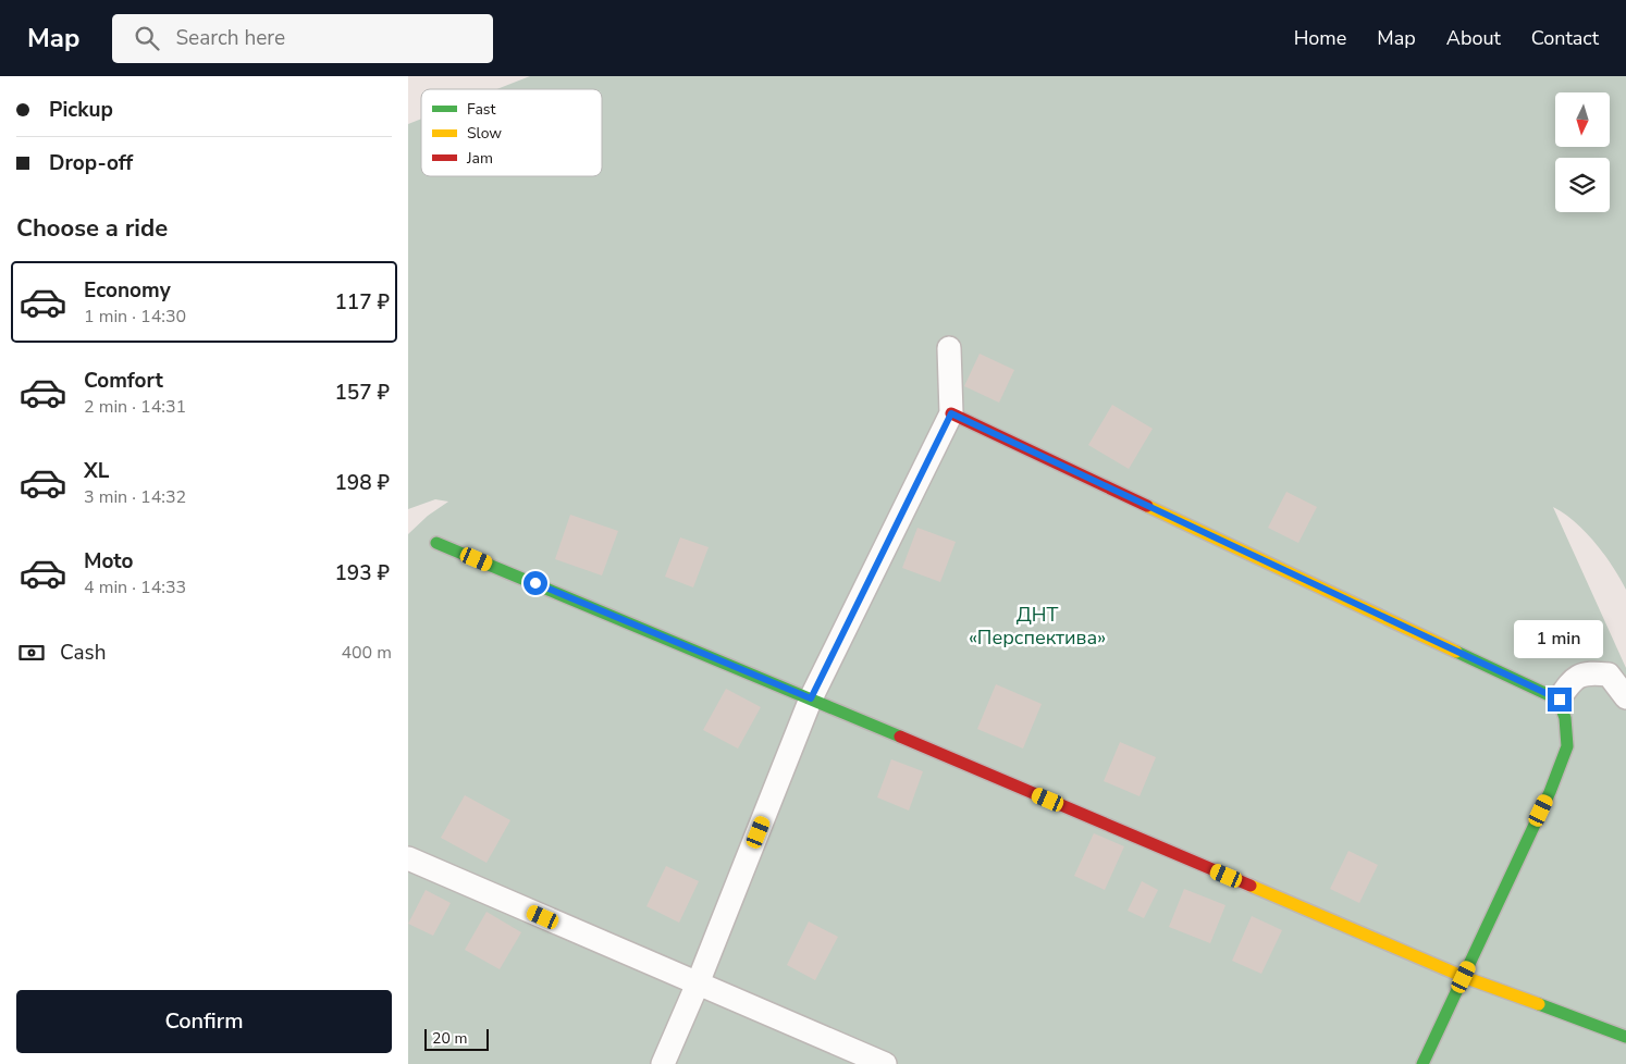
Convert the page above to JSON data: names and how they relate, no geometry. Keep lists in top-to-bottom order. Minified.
{"parks":["ДНТ «Перспектива»"],"legend":["Fast","Slow","Jam"],"scale_bar":"20 m","north":"bottom","page":{"header":"Map","search":"Search here","nav":["Home","Map","About","Contact"],"banner":["Pickup","Drop-off"],"heading":"Choose a ride","list":[{"name":"Economy","note":"1 min · 14:30","value":"117 ₽"},{"name":"Comfort","note":"2 min · 14:31","value":"157 ₽"},{"name":"XL","note":"3 min · 14:32","value":"198 ₽"},{"name":"Moto","note":"4 min · 14:33","value":"193 ₽"}],"bubble":"1 min","pay":["Cash","400 m"],"buttons":"Confirm","scale":"20 m"}}
